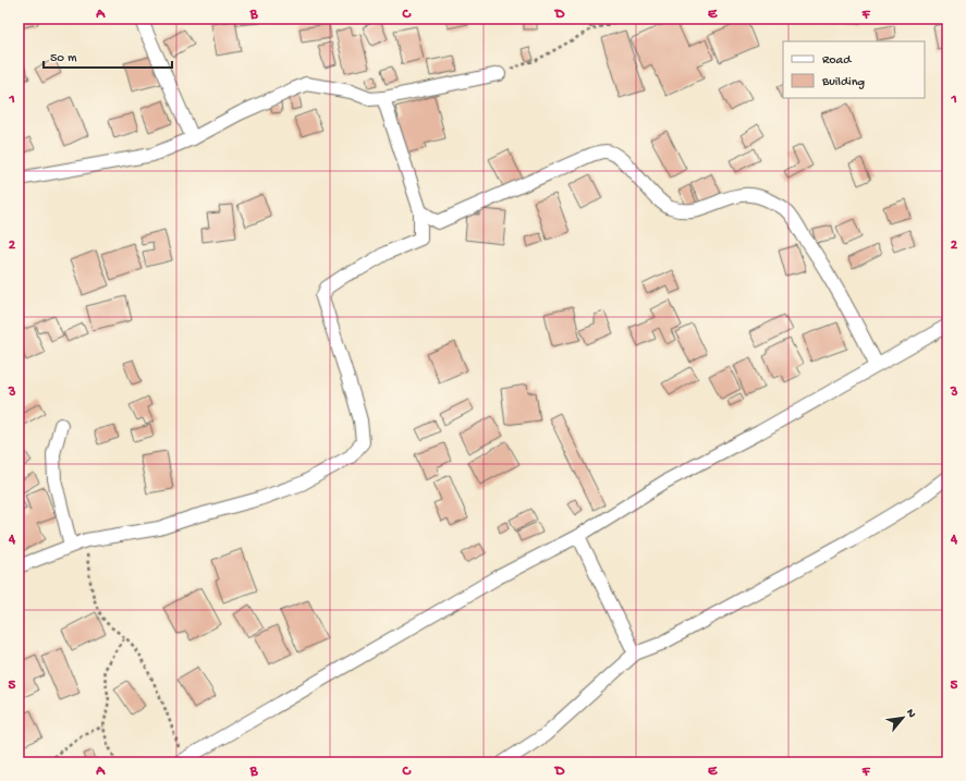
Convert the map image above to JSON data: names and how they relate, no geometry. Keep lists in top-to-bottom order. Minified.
{"legend":["Road","Building"],"scale_bar":"50 m","north":"top right","grid":{"columns":["A","B","C","D","E","F"],"rows":["1","2","3","4","5"]}}
